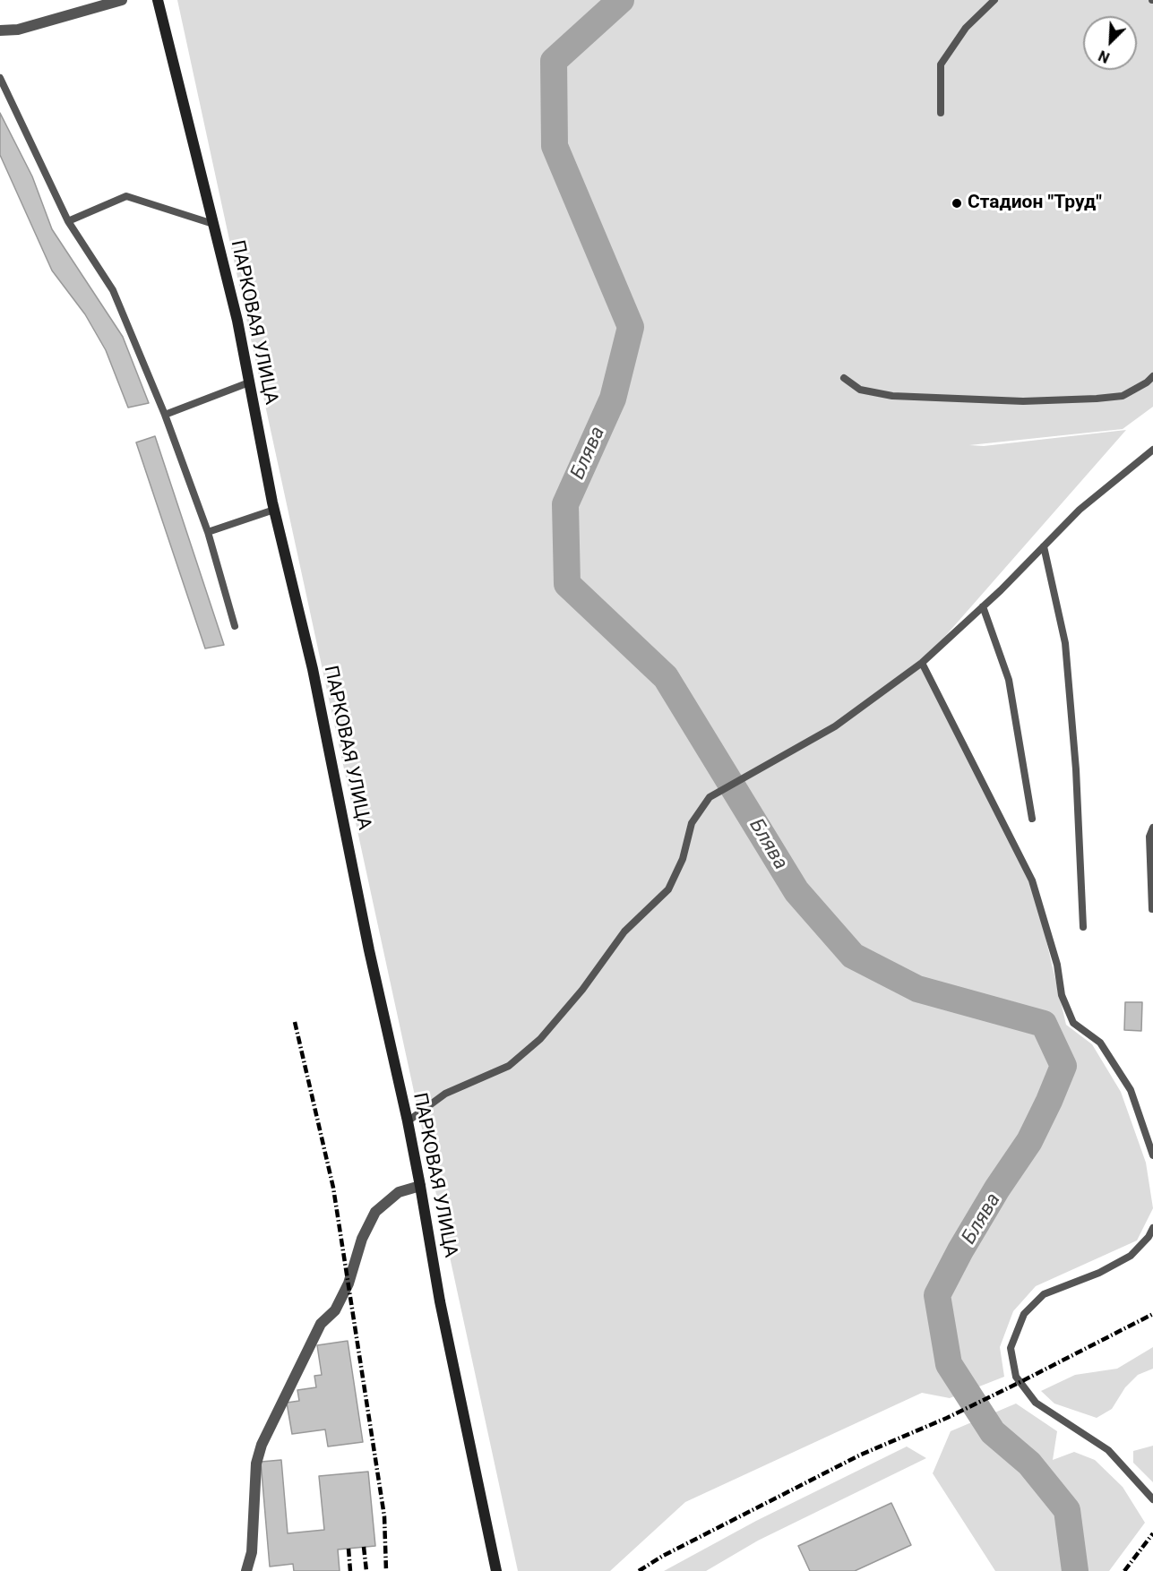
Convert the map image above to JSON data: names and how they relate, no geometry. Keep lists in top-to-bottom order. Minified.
{"streets":{"street":["ПАРКОВАЯ УЛИЦА"]},"water":["Блява"],"places":["Стадион \"Труд\""],"north":"bottom left"}
